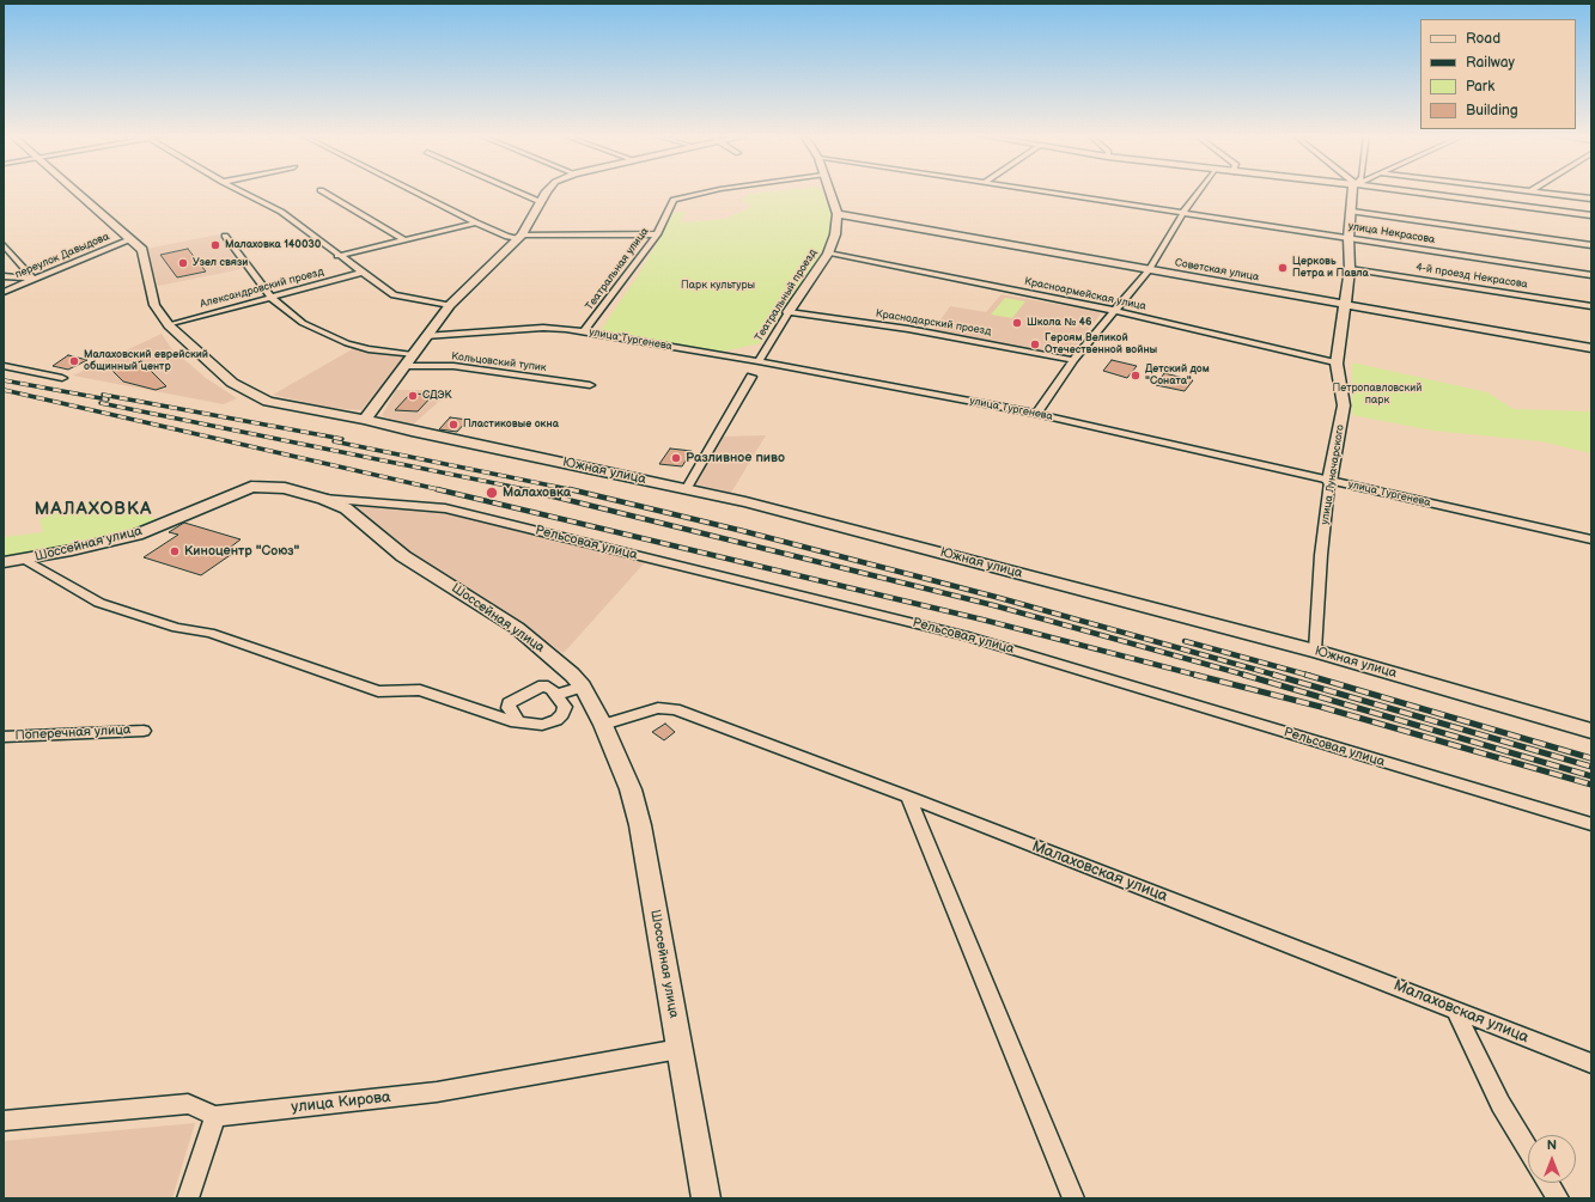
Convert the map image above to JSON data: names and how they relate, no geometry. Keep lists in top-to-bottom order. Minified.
{"streets":{"street":["улица Некрасова","переулок Давыдова","Театральная улица","Советская улица","4-й проезд Некрасова","Александровский проезд","Красноармейская улица","Театральный проезд","Краснодарский проезд","улица Тургенева","Кольцовский тупик","Южная улица","улица Луначарского","Рельсовая улица","Шоссейная улица","Поперечная улица","Малаховская улица","улица Кирова"]},"crossings":[["улица Некрасова","улица Луначарского"],["переулок Давыдова","Южная улица"],["Театральная улица","улица Тургенева"],["Советская улица","Театральный проезд"],["Советская улица","улица Луначарского"],["4-й проезд Некрасова","улица Луначарского"],["Александровский проезд","Южная улица"],["Красноармейская улица","Театральный проезд"],["Красноармейская улица","улица Луначарского"],["Театральный проезд","Краснодарский проезд"],["Театральный проезд","улица Тургенева"],["улица Тургенева","улица Луначарского"],["Южная улица","улица Луначарского"],["Рельсовая улица","Шоссейная улица"],["Шоссейная улица","Малаховская улица"],["Шоссейная улица","улица Кирова"]],"districts":["МАЛАХОВКА"],"parks":["Парк культуры","Петропавловский парк"],"places":["Малаховка 140030","Узел связи","Церковь Петра и Павла","Школа № 46","Героям Великой Отечественной войны","Малаховский еврейский общинный центр","Детский дом \"Соната\"","СДЭК","Пластиковые окна","Разливное пиво","Малаховка","Киноцентр \"Союз\""],"legend":["Road","Railway","Park","Building"],"north":"top"}
